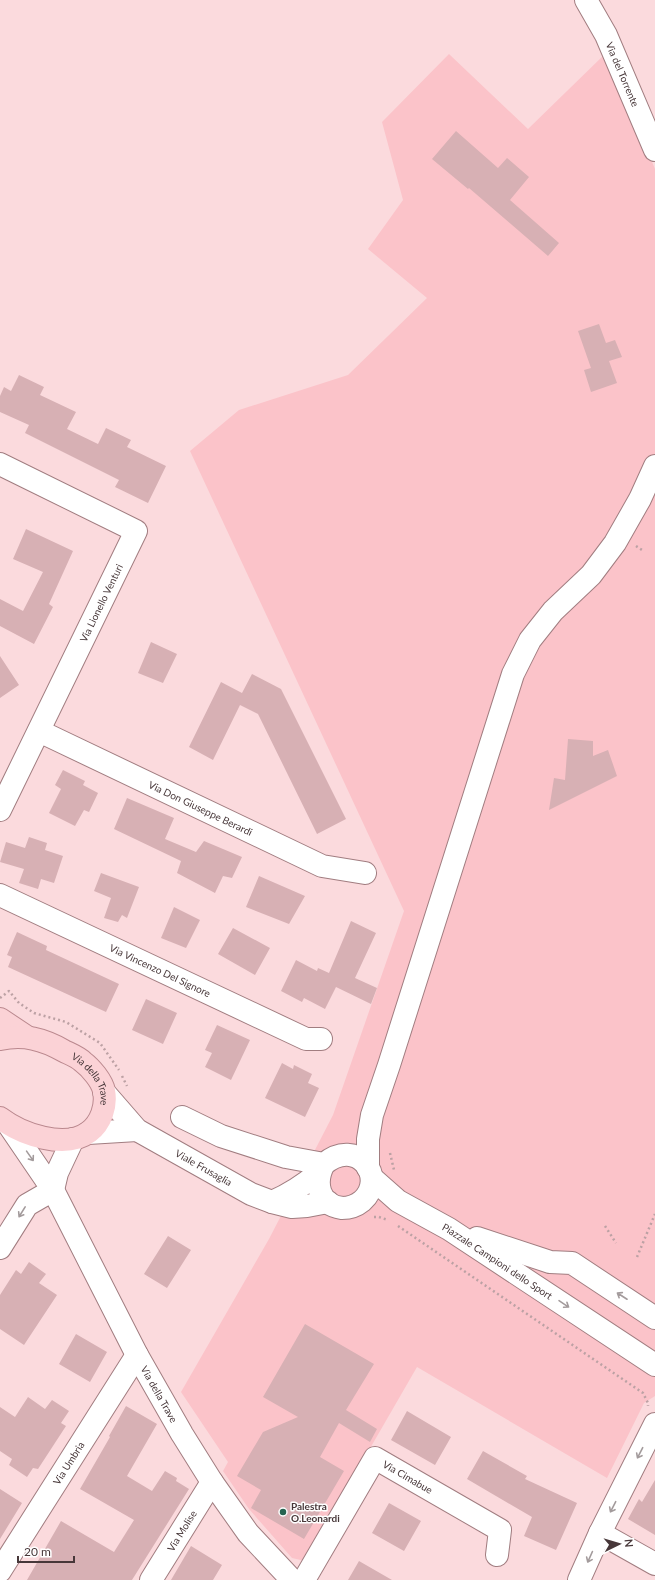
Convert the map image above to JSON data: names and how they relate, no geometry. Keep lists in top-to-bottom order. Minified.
{"streets":{"main road":["Via della Trave"],"street":["Via del Torrente","Via Lionello Venturi","Via Don Giuseppe Berardi","Via Vincenzo Del Signore","Viale Frusaglia","Piazzale Campioni dello Sport","Via Umbria","Via Cimabue","Via Molise"]},"crossings":[["Via Lionello Venturi","Via Don Giuseppe Berardi"],["Via della Trave","Viale Frusaglia"],["Via della Trave","Via Umbria"],["Via della Trave","Via Molise"],["Viale Frusaglia","Piazzale Campioni dello Sport"]],"places":["Palestra O.Leonardi"],"scale_bar":"20 m","north":"right"}
